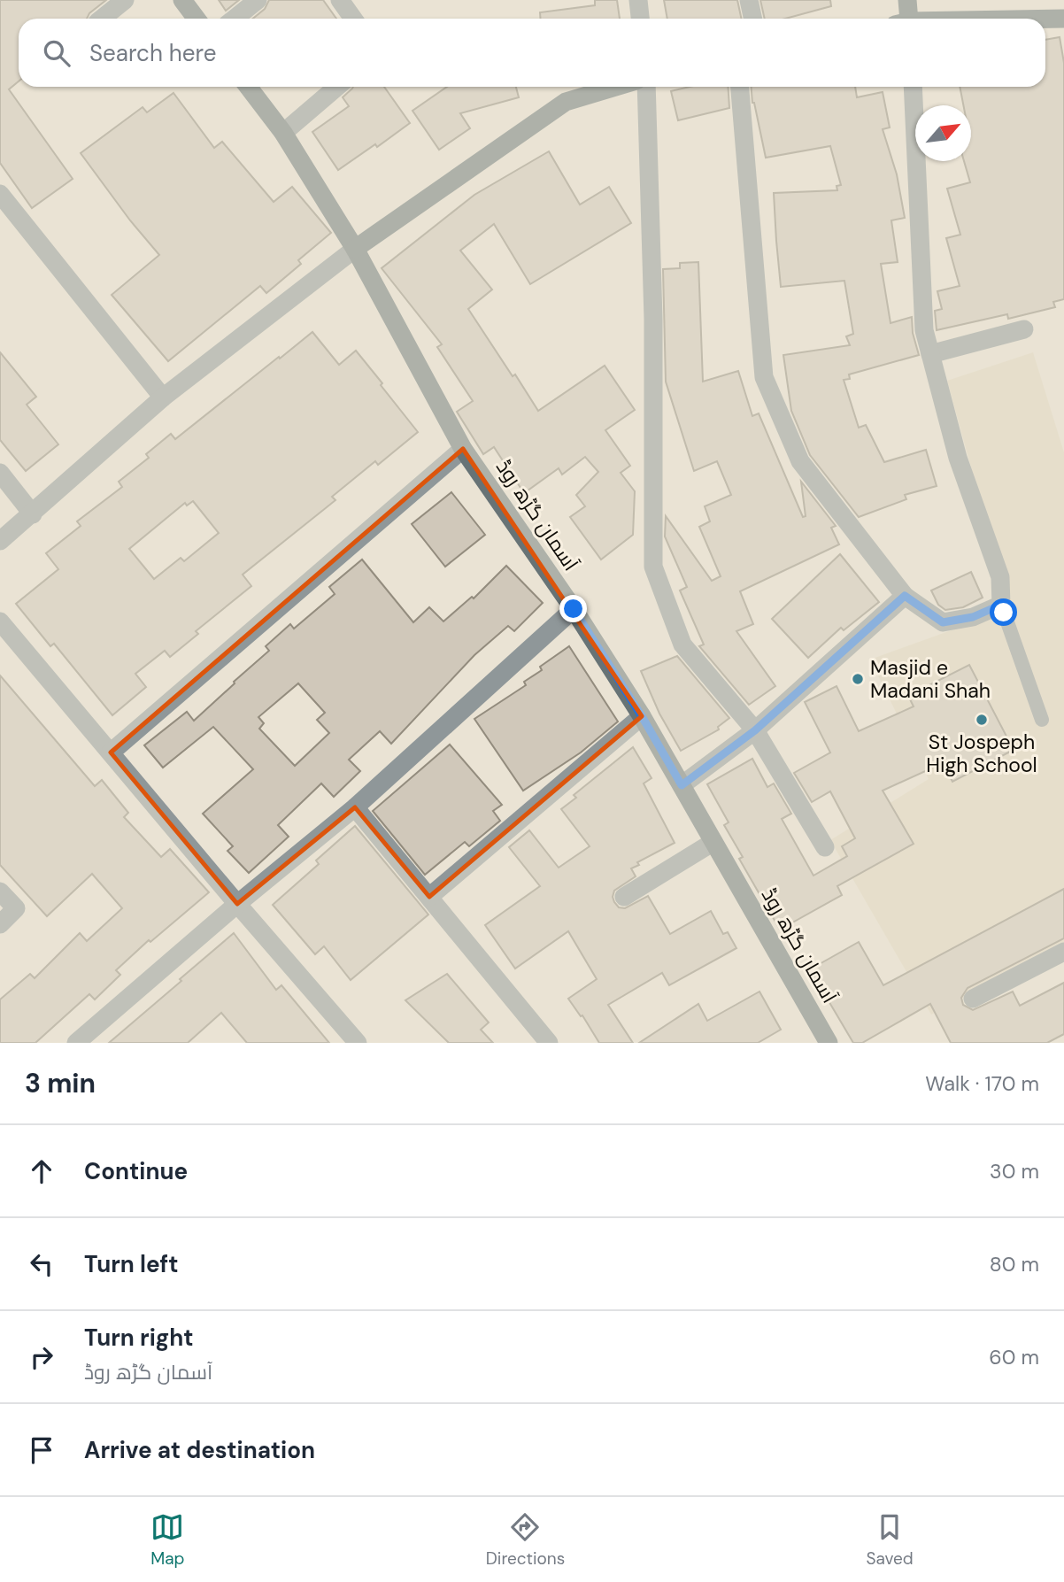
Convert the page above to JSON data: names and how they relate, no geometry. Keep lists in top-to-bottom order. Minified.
{"streets":{"street":["آسمان گڑھ روڈ"]},"places":["Masjid e Madani Shah","St Jospeph High School"],"north":"top right","page":{"search":"Search here","heading":["3 min","Walk · 170 m"],"list":[["Continue","30 m"],["Turn left","80 m"],["Turn right","آسمان گڑھ روڈ","60 m"],"Arrive at destination"],"nav":["Map","Directions","Saved"]}}
